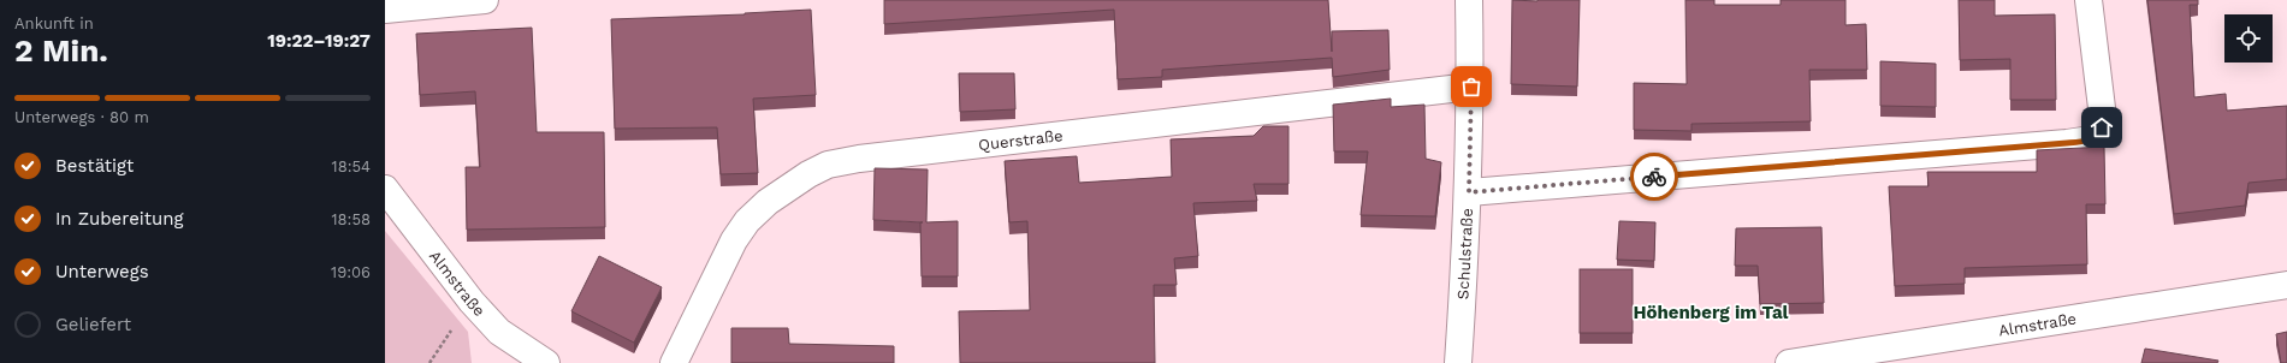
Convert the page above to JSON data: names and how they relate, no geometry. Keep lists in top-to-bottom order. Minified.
{"streets":{"street":["Querstraße","Schulstraße","Almstraße"]},"crossings":[["Querstraße","Schulstraße"]],"districts":["Höhenberg im Tal"],"page":{"heading":["2 Min.","Ankunft in","19:22–19:27"],"bar":"Unterwegs · 80 m","list":[["Bestätigt","18:54"],["In Zubereitung","18:58"],["Unterwegs","19:06"],"Geliefert"]}}
